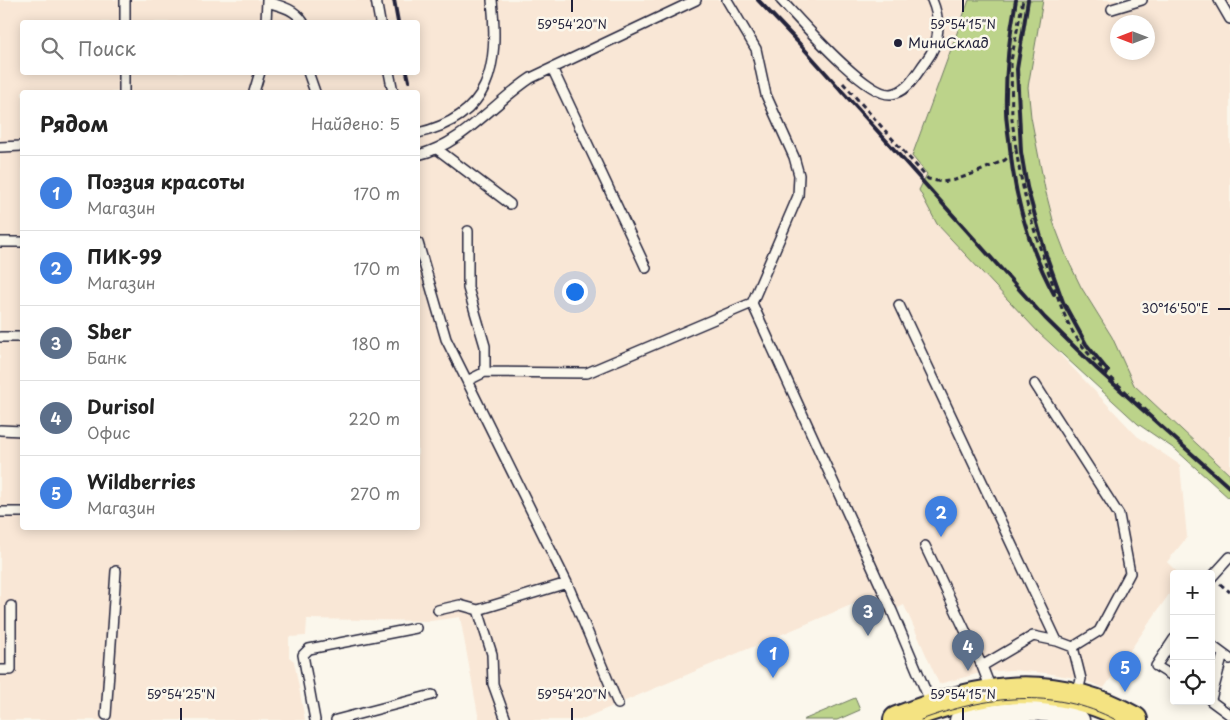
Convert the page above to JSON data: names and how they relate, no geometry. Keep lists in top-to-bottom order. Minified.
{"places":["МиниСклад"],"north":"left","page":{"search":"Поиск","heading":["Рядом","Найдено: 5"],"list":[{"mark":"1","name":"Поэзия красоты","note":"Магазин","value":"170 m"},{"mark":"2","name":"ПИК-99","note":"Магазин","value":"170 m"},{"mark":"3","name":"Sber","note":"Банк","value":"180 m"},{"mark":"4","name":"Durisol","note":"Офис","value":"220 m"},{"mark":"5","name":"Wildberries","note":"Магазин","value":"270 m"}],"pins":["2","3","4","1","5"],"map_buttons":["+","−"]},"coordinates":["59°54'20\"N","59°54'15\"N","30°16'50\"E","59°54'25\"N"]}
